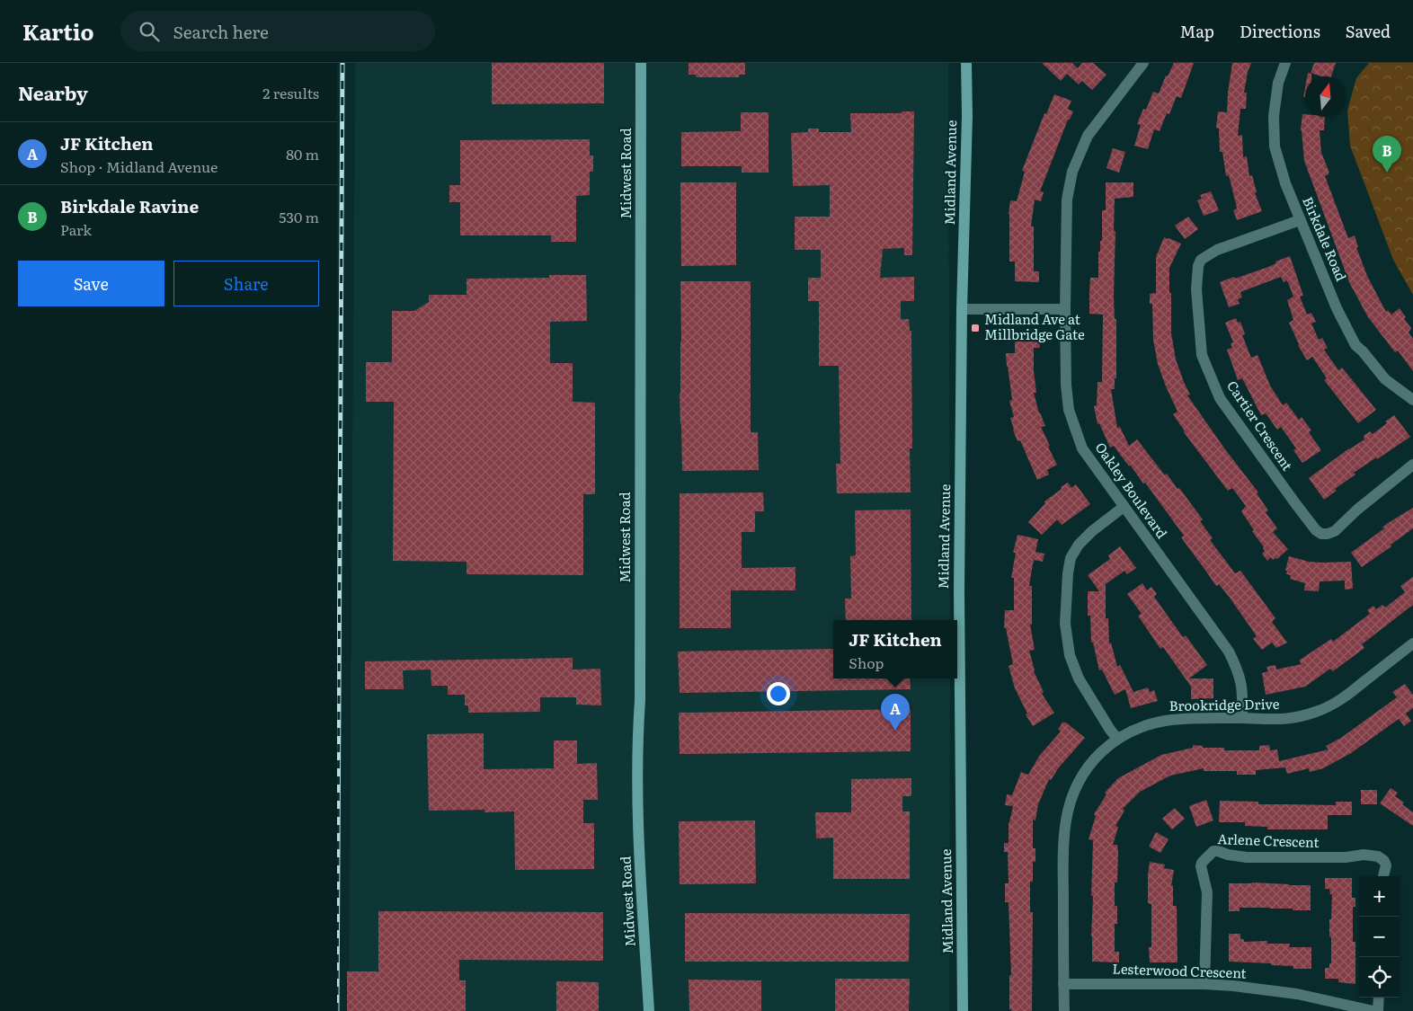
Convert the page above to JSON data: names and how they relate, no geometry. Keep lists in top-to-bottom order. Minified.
{"streets":{"main road":["Midland Avenue","Midwest Road"],"street":["Birkdale Road","Cartier Crescent","Oakley Boulevard","Brookridge Drive","Arlene Crescent","Lesterwood Crescent"]},"crossings":[["Birkdale Road","Cartier Crescent"],["Oakley Boulevard","Brookridge Drive"],["Brookridge Drive","Lesterwood Crescent"],["Arlene Crescent","Lesterwood Crescent"]],"places":{"transit":["Midland Ave at Millbridge Gate"]},"north":"top","page":{"header":"Kartio","search":"Search here","nav":["Map","Directions","Saved"],"heading":["Nearby","2 results"],"list":[{"mark":"A","name":"JF Kitchen","note":"Shop · Midland Avenue","value":"80 m"},{"mark":"B","name":"Birkdale Ravine","note":"Park","value":"530 m"}],"pins":["B","A"],"buttons":["Save","Share"],"popup":["JF Kitchen","Shop"],"map_buttons":["+","−"]}}
